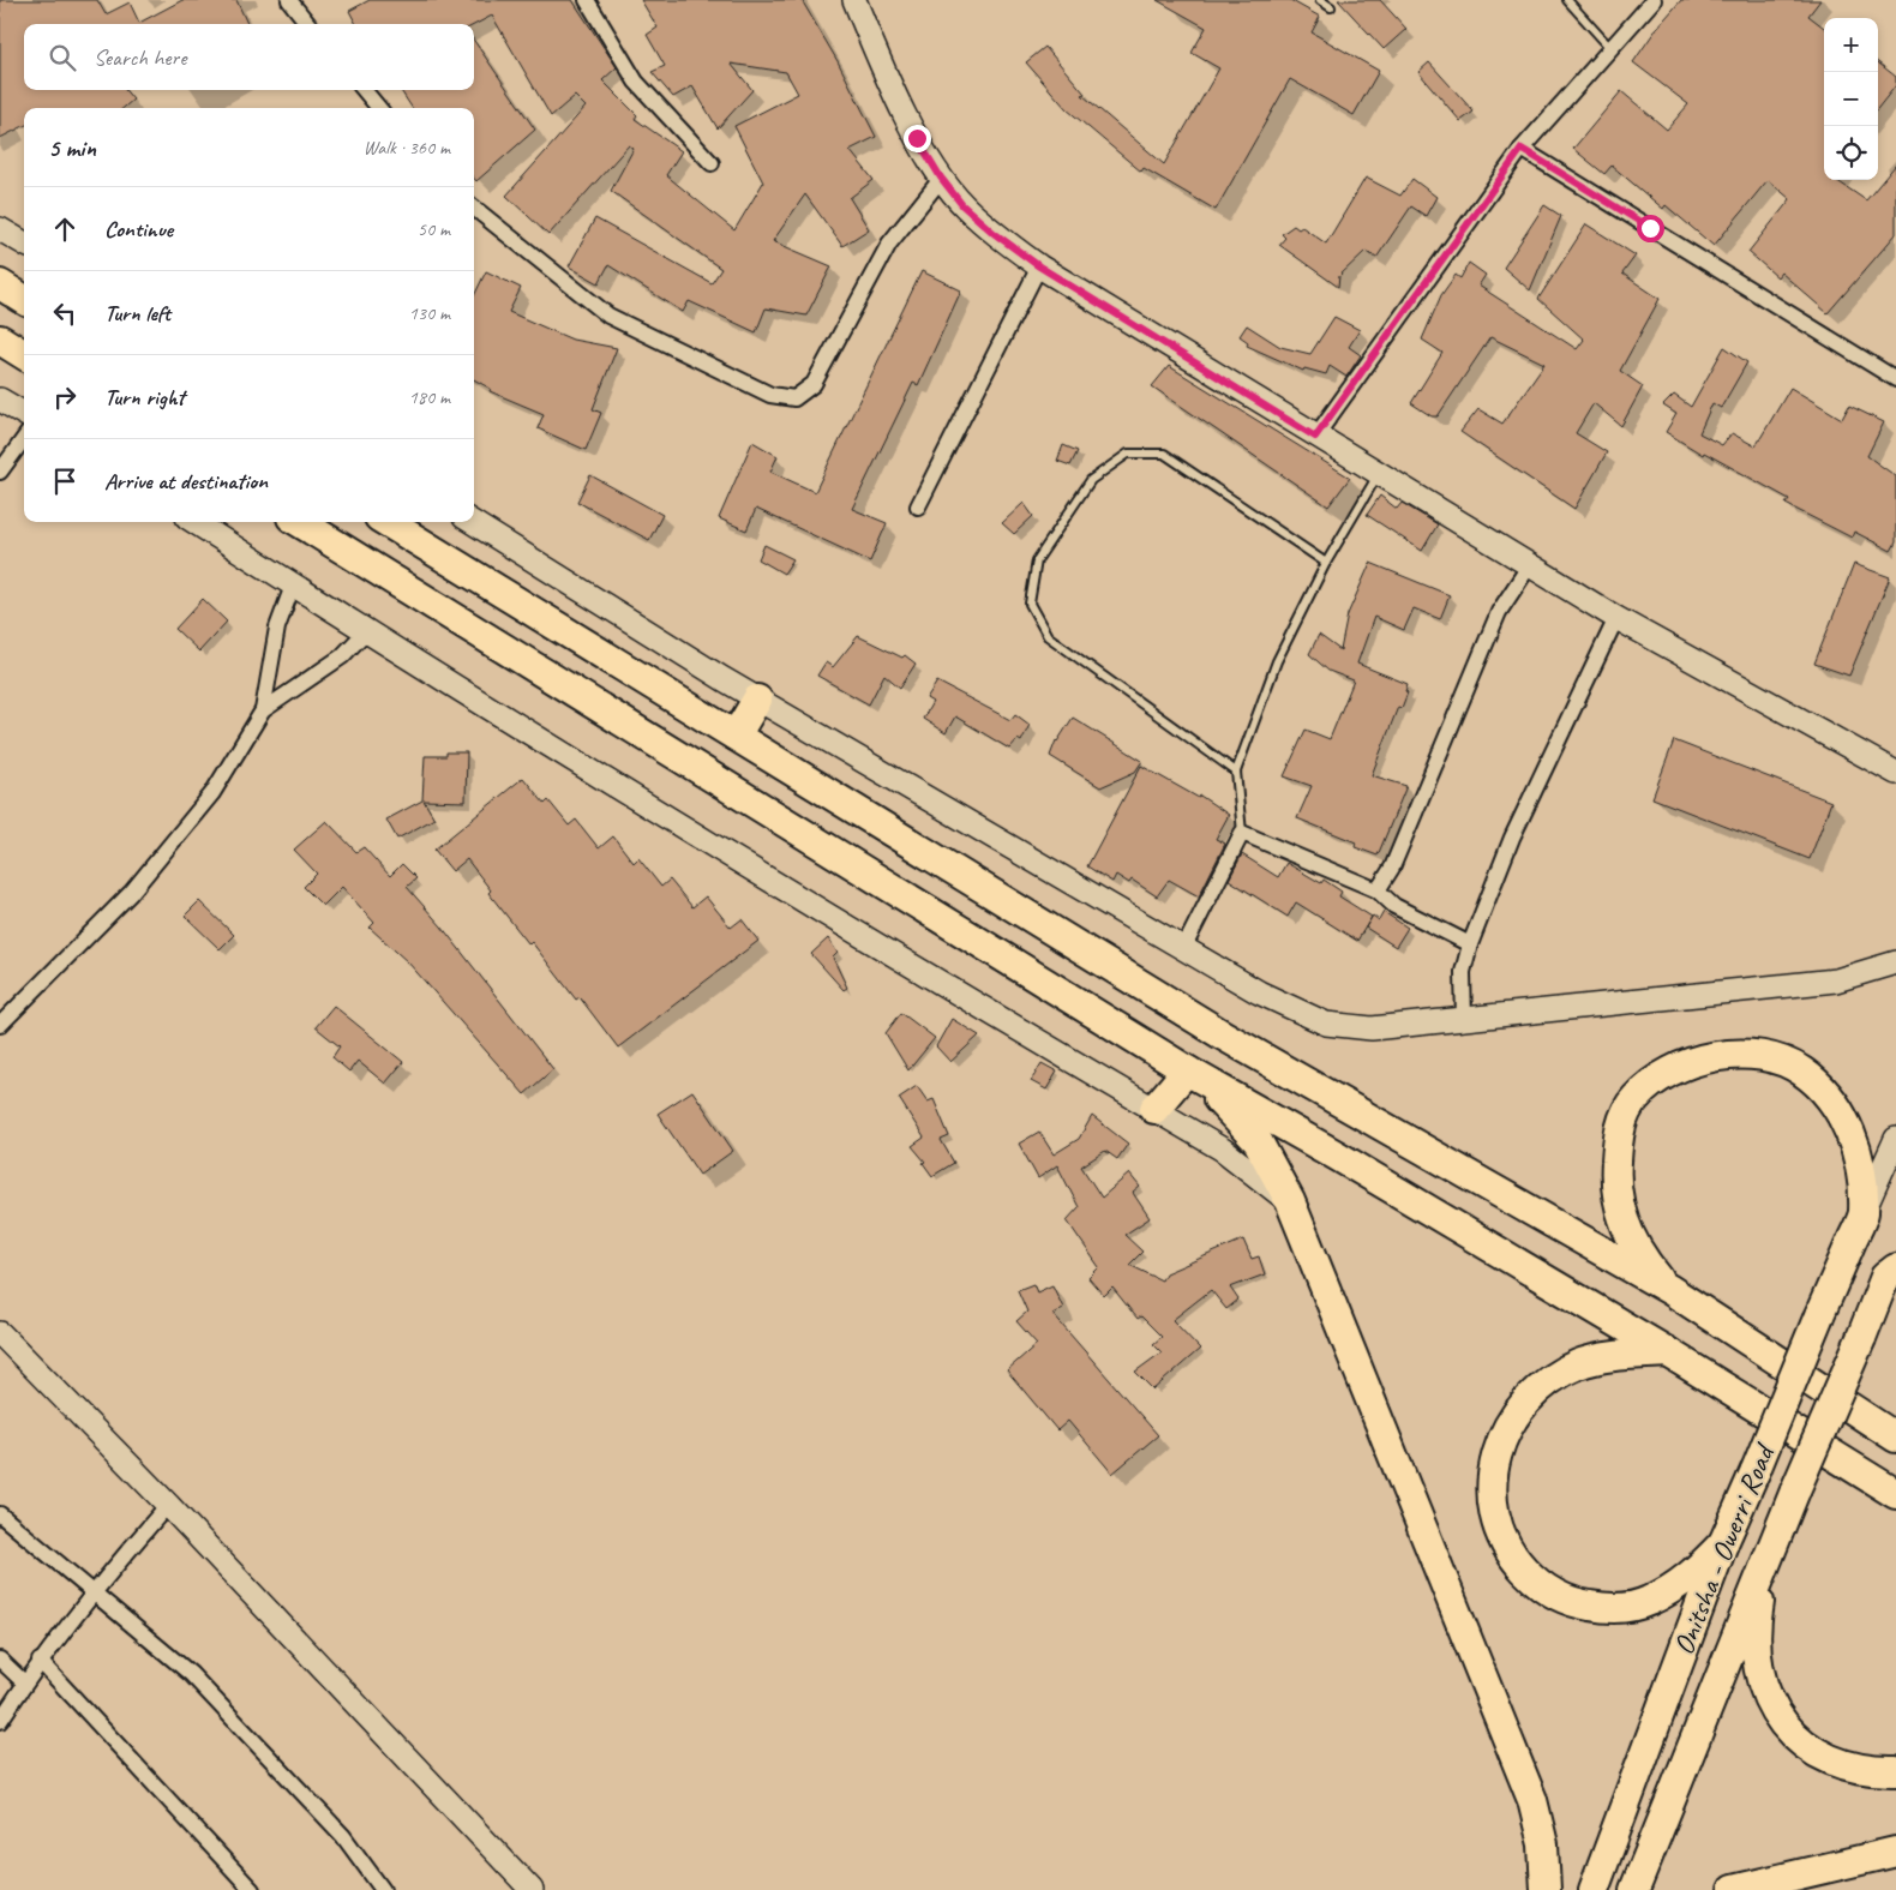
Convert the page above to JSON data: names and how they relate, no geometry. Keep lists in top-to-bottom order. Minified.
{"streets":{"highway":["Onitsha - Owerri Road"]},"page":{"map_buttons":["+","−"],"search":"Search here","heading":["5 min","Walk · 360 m"],"list":[["Continue","50 m"],["Turn left","130 m"],["Turn right","180 m"],"Arrive at destination"]}}
